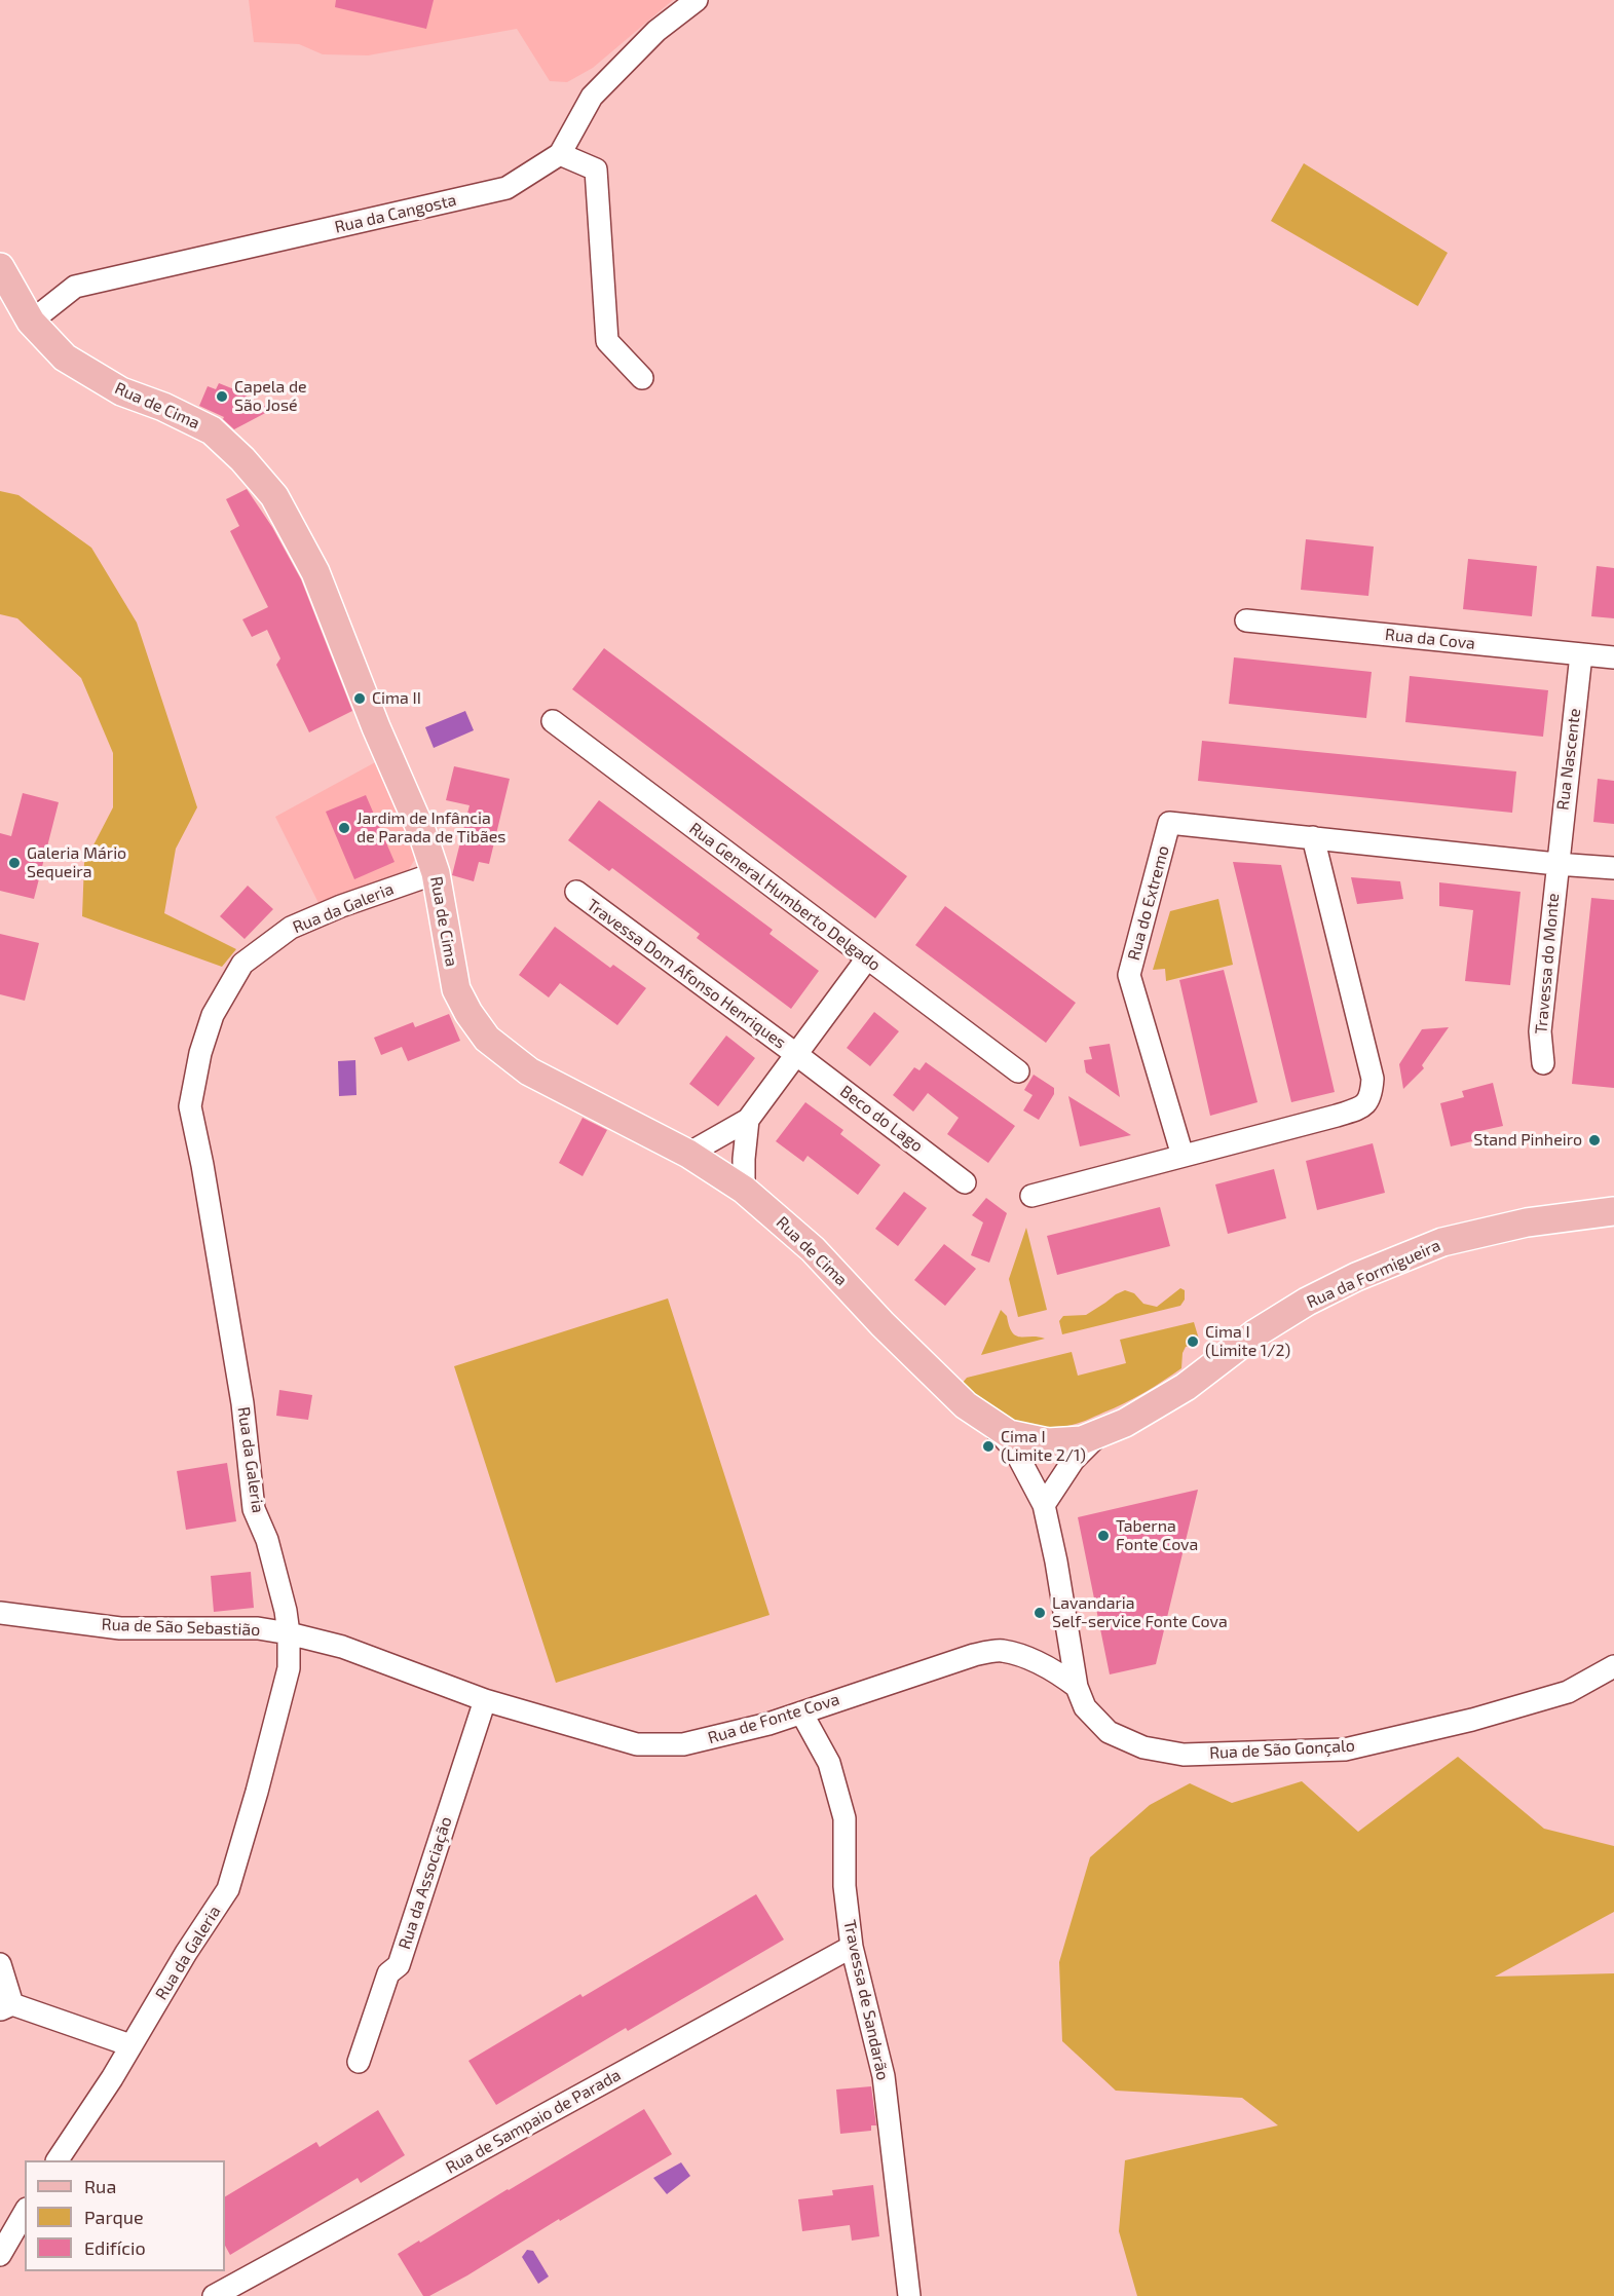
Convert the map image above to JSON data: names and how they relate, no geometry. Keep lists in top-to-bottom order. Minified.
{"streets":{"main road":["Rua de Cima","Rua da Formigueira"],"street":["Rua da Cangosta","Rua da Cova","Rua Nascente","Rua General Humberto Delgado","Rua do Extremo","Rua da Galeria","Travessa do Monte","Travessa Dom Afonso Henriques","Beco do Lago","Rua de São Sebastião","Rua de Fonte Cova","Rua de São Gonçalo","Rua da Associação","Travessa de Sandarão","Rua de Sampaio de Parada"]},"crossings":[["Rua da Cangosta","Rua de Cima"],["Rua de Cima","Rua da Galeria"],["Rua de Cima","Rua da Formigueira"],["Rua da Cova","Rua Nascente"],["Rua Nascente","Rua do Extremo"],["Rua Nascente","Travessa do Monte"],["Rua do Extremo","Travessa do Monte"],["Rua da Galeria","Rua de São Sebastião"],["Rua da Galeria","Rua de Fonte Cova"],["Travessa Dom Afonso Henriques","Beco do Lago"],["Rua de São Sebastião","Rua de Fonte Cova"],["Rua de Fonte Cova","Rua de São Gonçalo"],["Rua de Fonte Cova","Rua da Associação"],["Rua de Fonte Cova","Travessa de Sandarão"],["Travessa de Sandarão","Rua de Sampaio de Parada"]],"places":["Capela de São José","Cima II","Jardim de Infância de Parada de Tibães","Galeria Mário Sequeira","Stand Pinheiro","Cima I (Limite 1/2)","Cima I (Limite 2/1)","Taberna Fonte Cova","Lavandaria Self-service Fonte Cova"],"legend":["Rua","Parque","Edifício"]}
